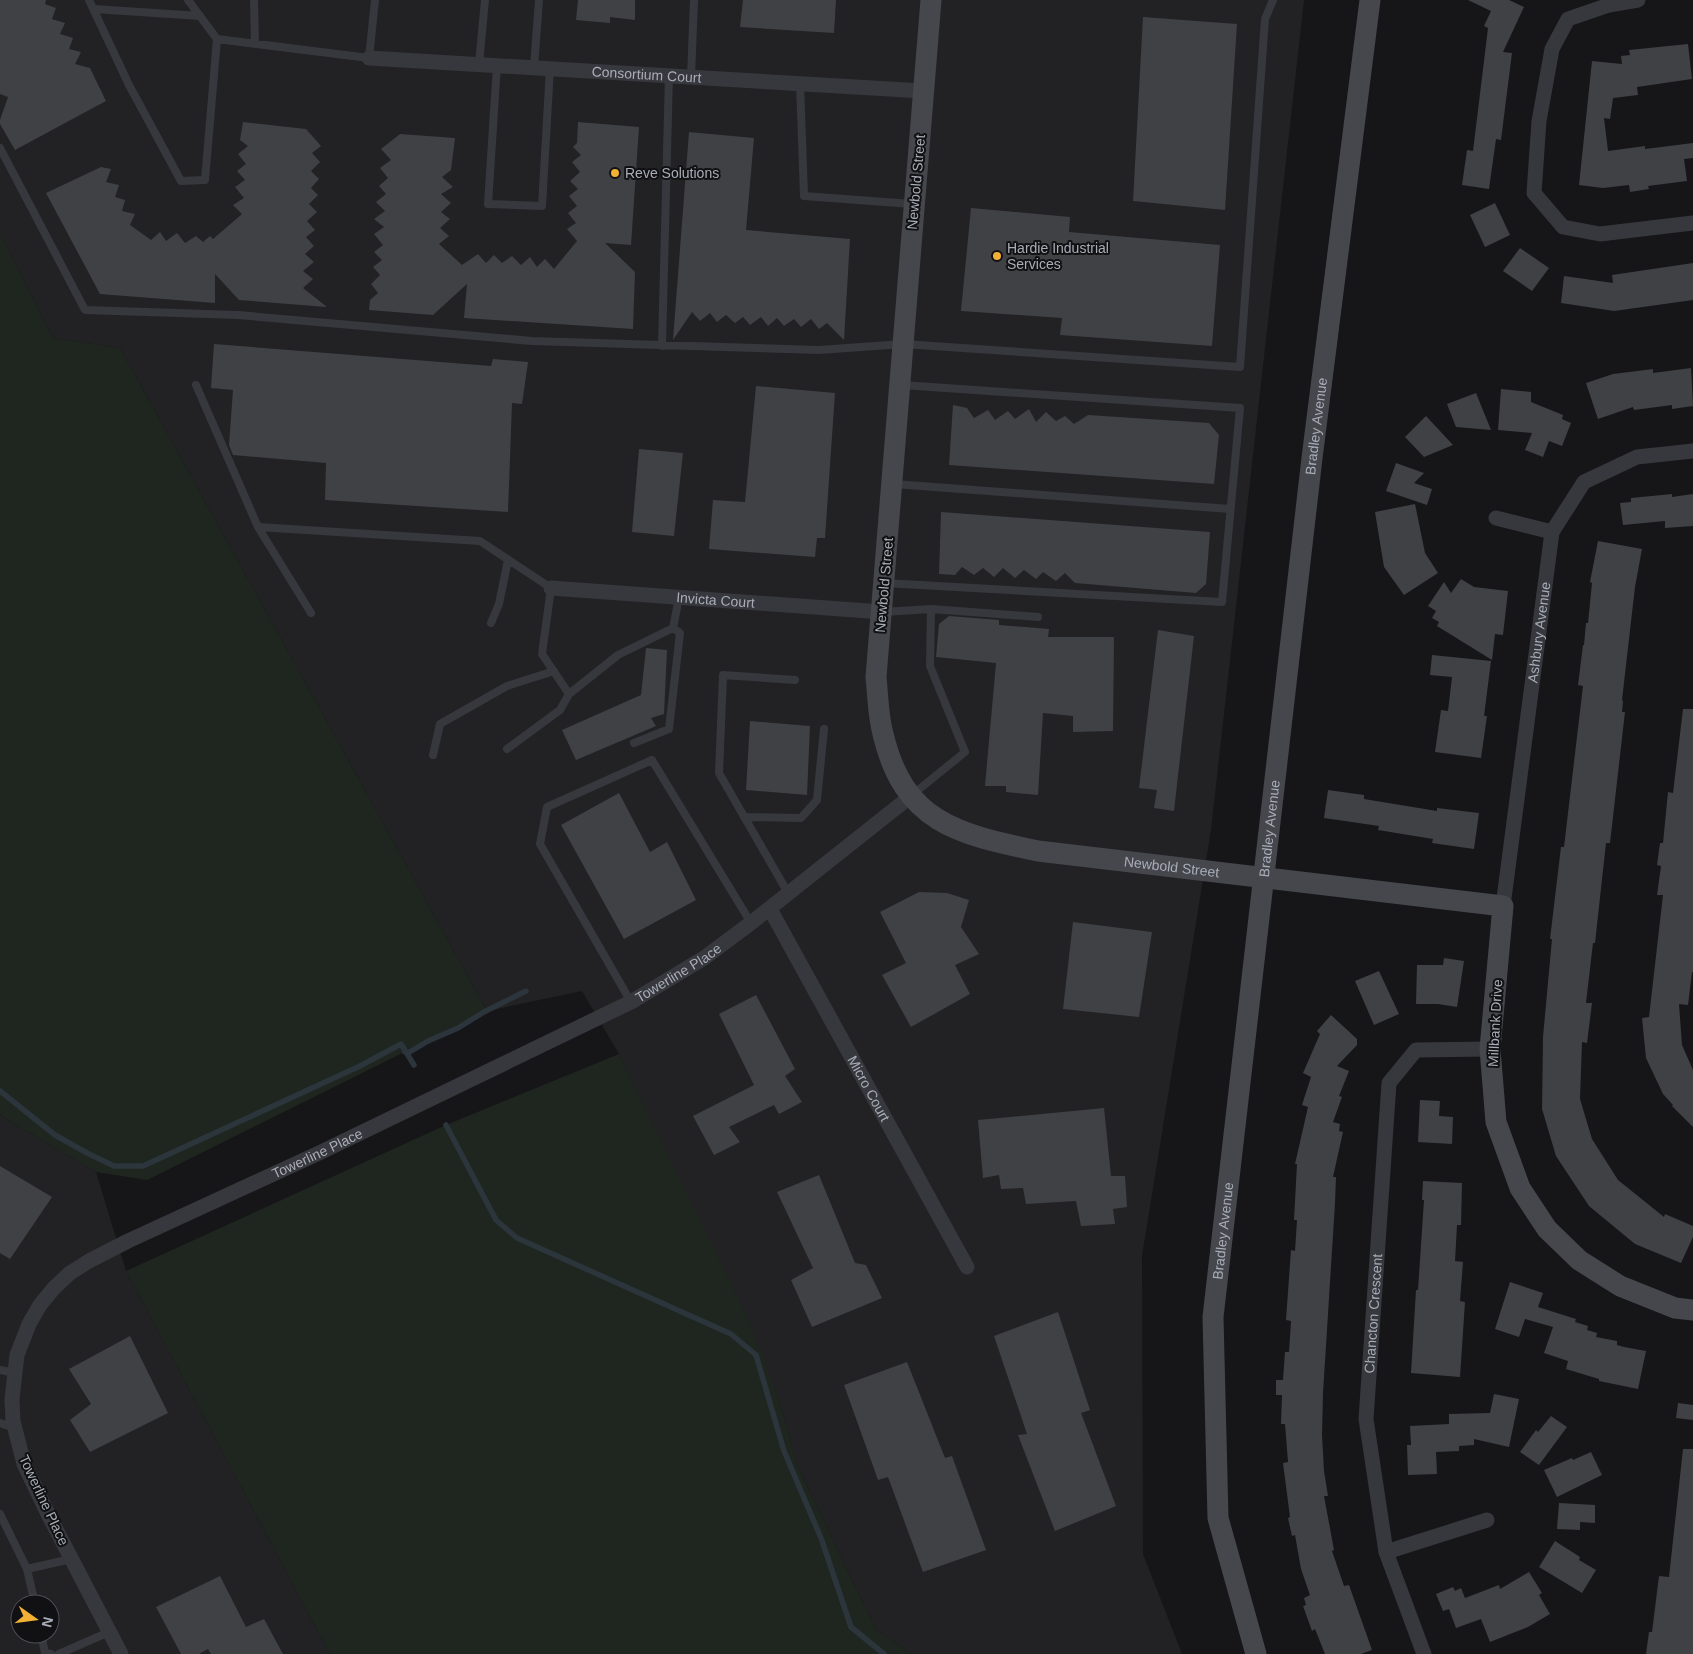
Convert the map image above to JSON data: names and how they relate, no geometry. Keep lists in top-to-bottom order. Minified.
{"streets":{"street":["Consortium Court","Newbold Street","Bradley Avenue","Invicta Court","Ashbury Avenue","Towerline Place","Millbank Drive","Micro Court","Chancton Crescent"]},"crossings":[["Consortium Court","Newbold Street"],["Newbold Street","Bradley Avenue"],["Newbold Street","Invicta Court"],["Newbold Street","Towerline Place"],["Ashbury Avenue","Millbank Drive"],["Towerline Place","Micro Court"],["Millbank Drive","Chancton Crescent"]],"places":["Reve Solutions","Hardie Industrial Services"],"north":"right"}
